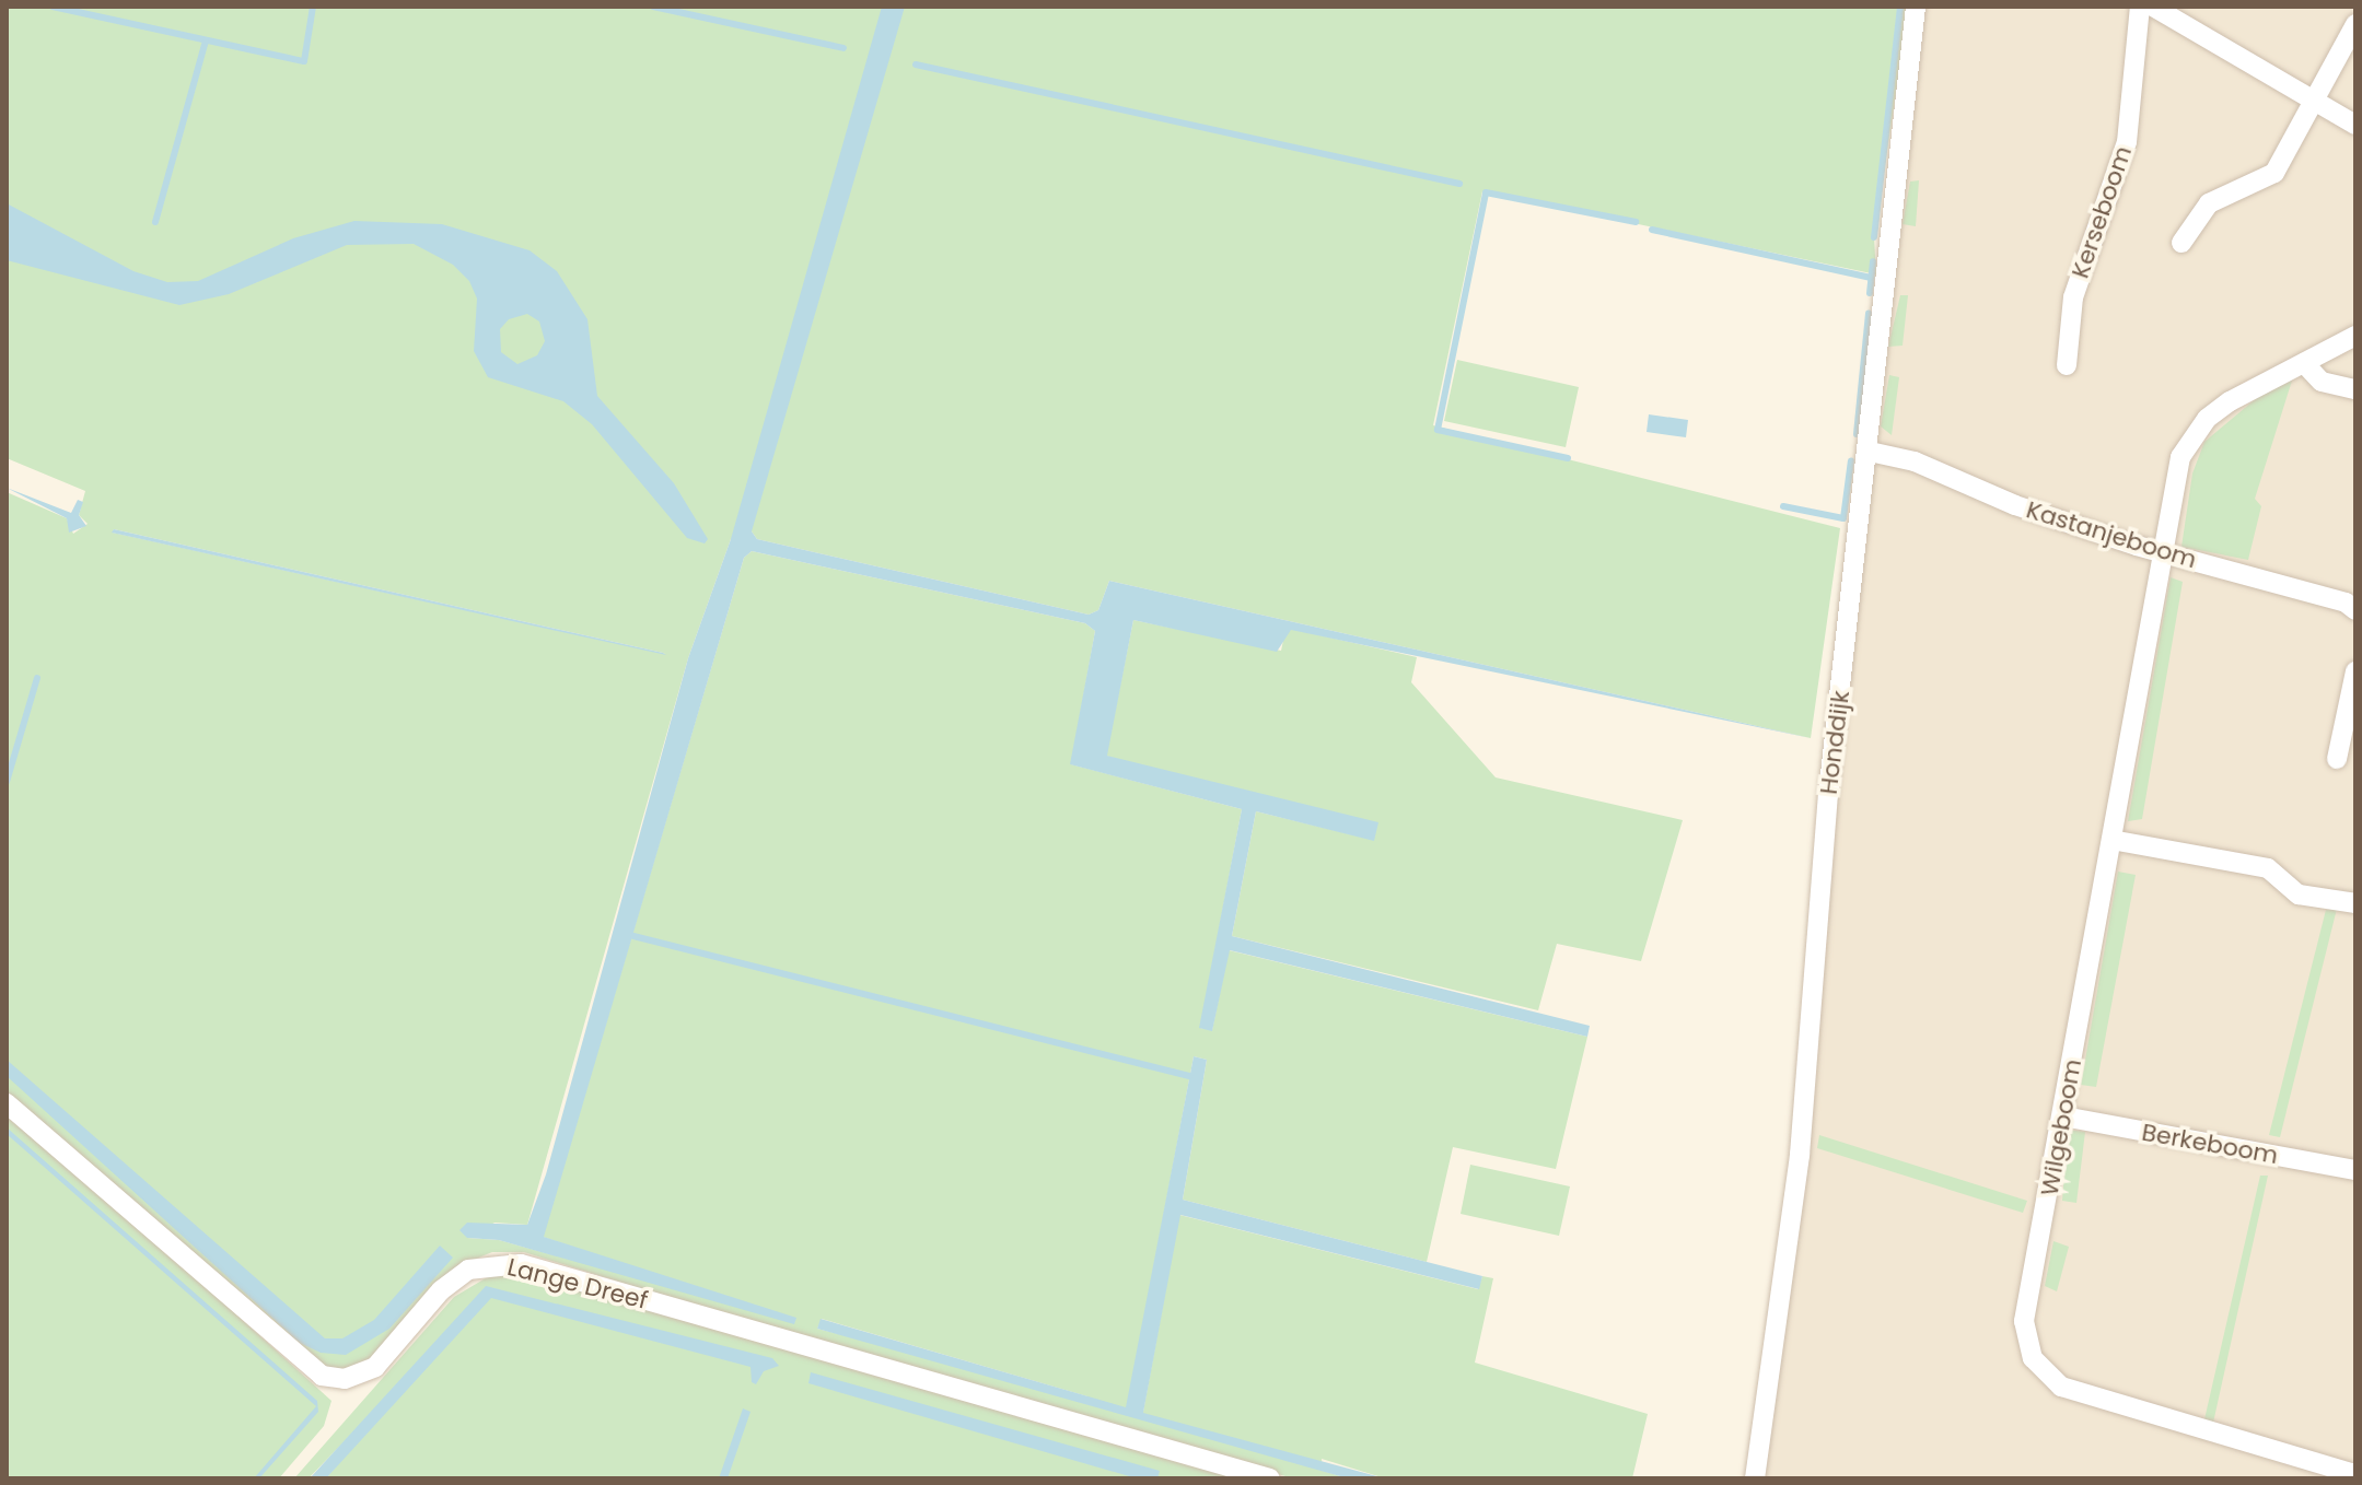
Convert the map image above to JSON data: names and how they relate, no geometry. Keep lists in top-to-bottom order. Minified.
{"streets":{"street":["Kerseboom","Kastanjeboom","Honddijk","Wilgeboom","Berkeboom","Lange Dreef"]},"crossings":[["Kastanjeboom","Honddijk"],["Kastanjeboom","Wilgeboom"],["Wilgeboom","Berkeboom"]]}
